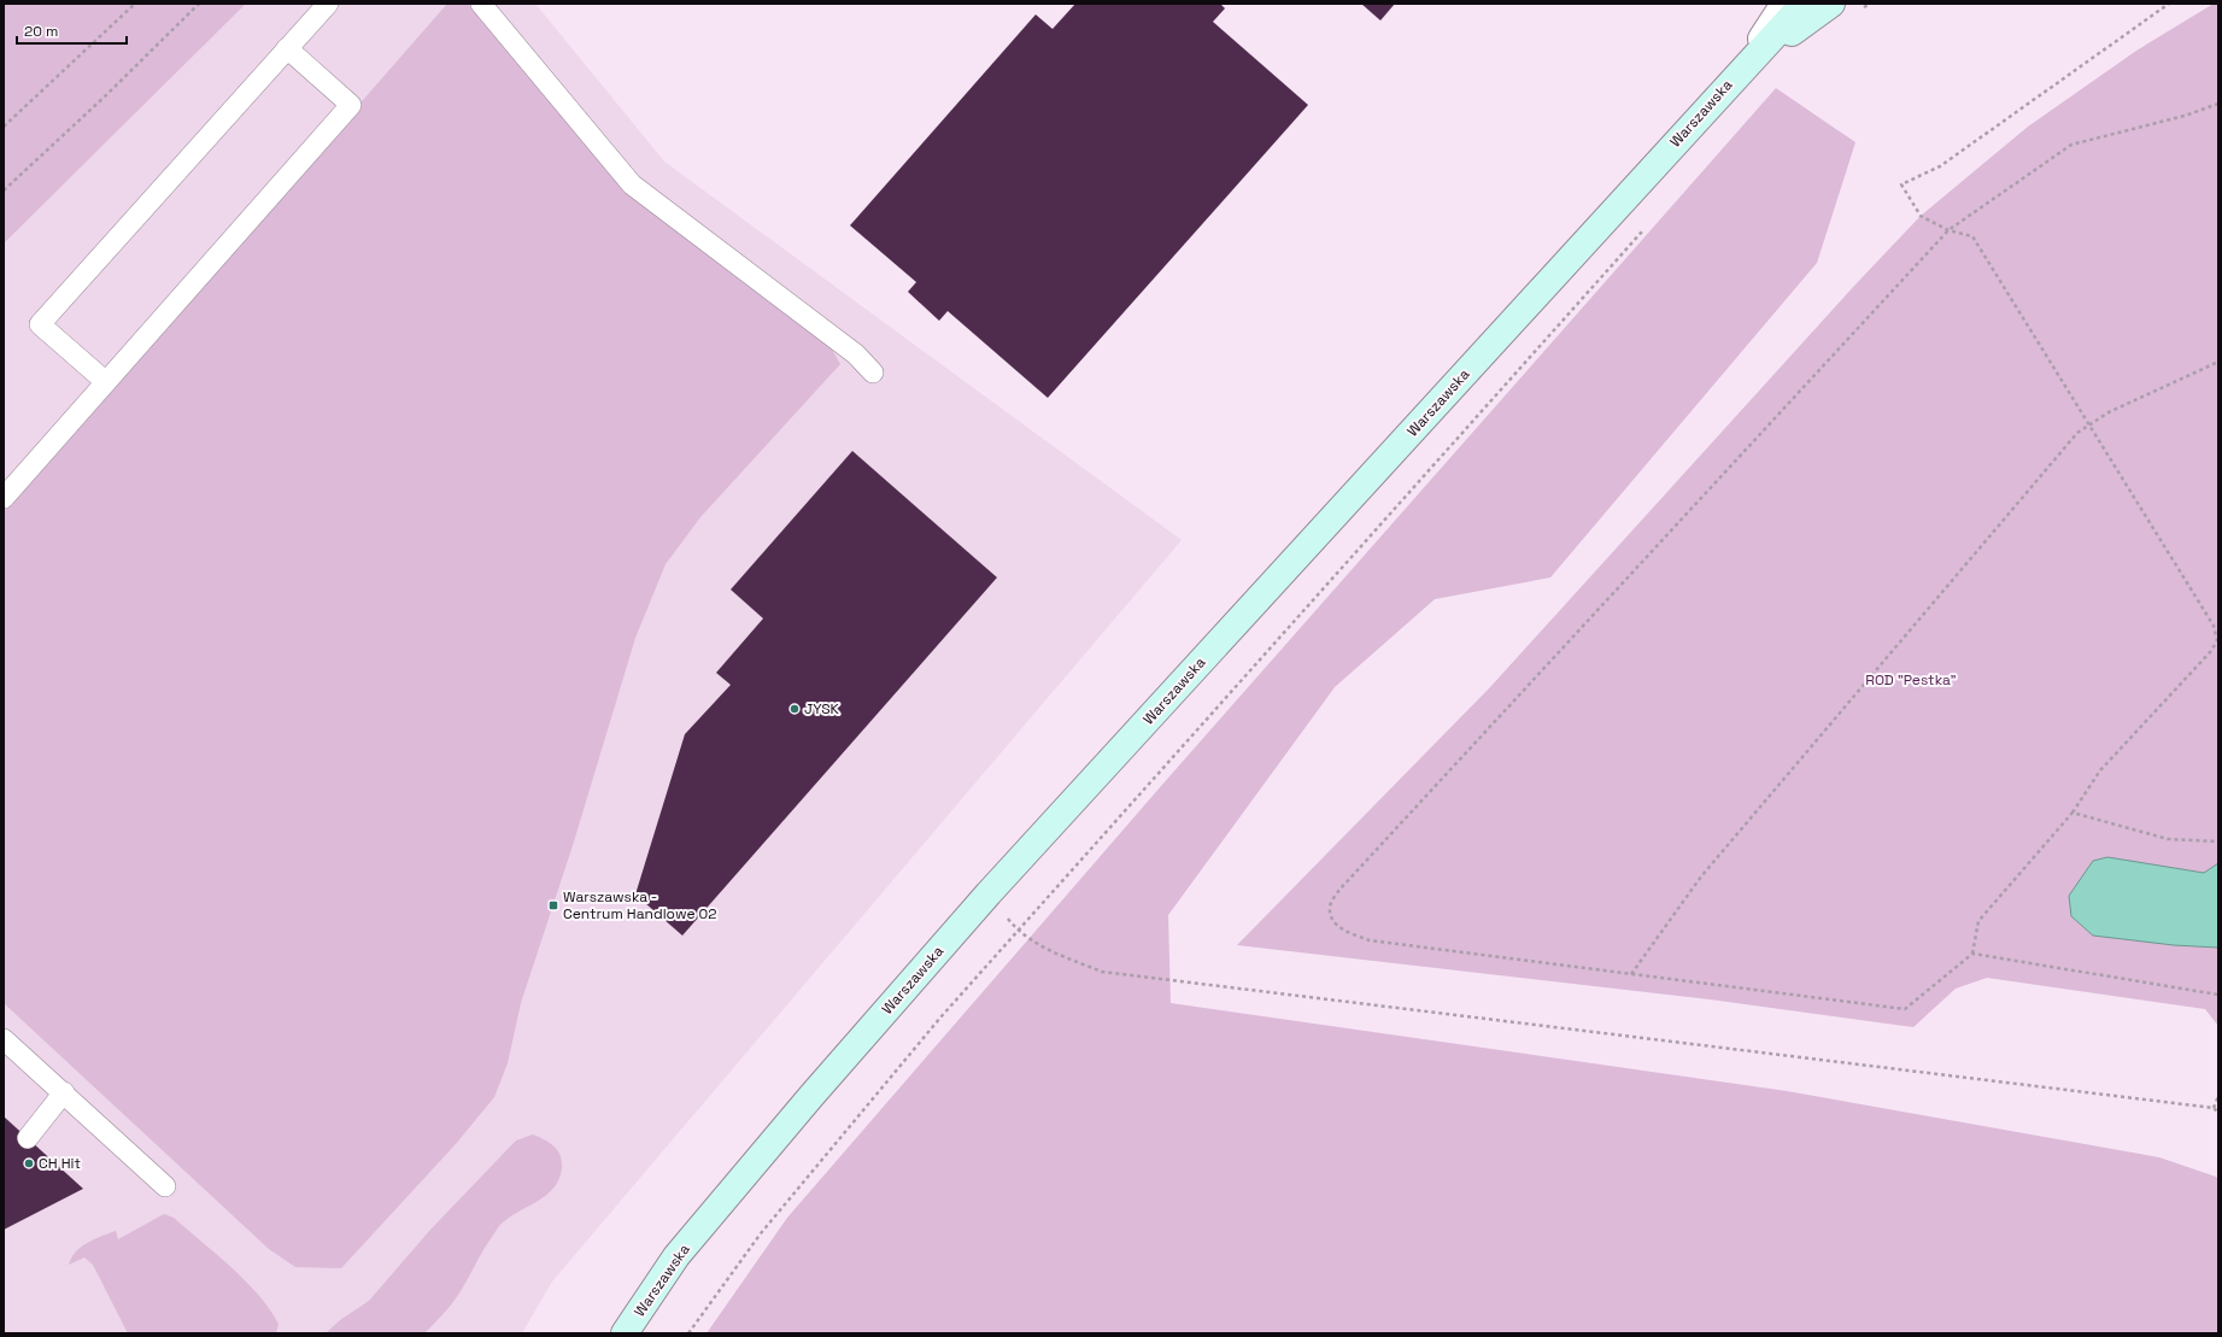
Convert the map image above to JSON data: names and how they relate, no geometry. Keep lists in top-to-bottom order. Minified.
{"streets":{"main road":["Warszawska"]},"parks":["ROD \"Pestka\""],"places":{"other":["JYSK","CH Hit"],"transit":["Warszawska - Centrum Handlowe 02"]},"scale_bar":"20 m"}
